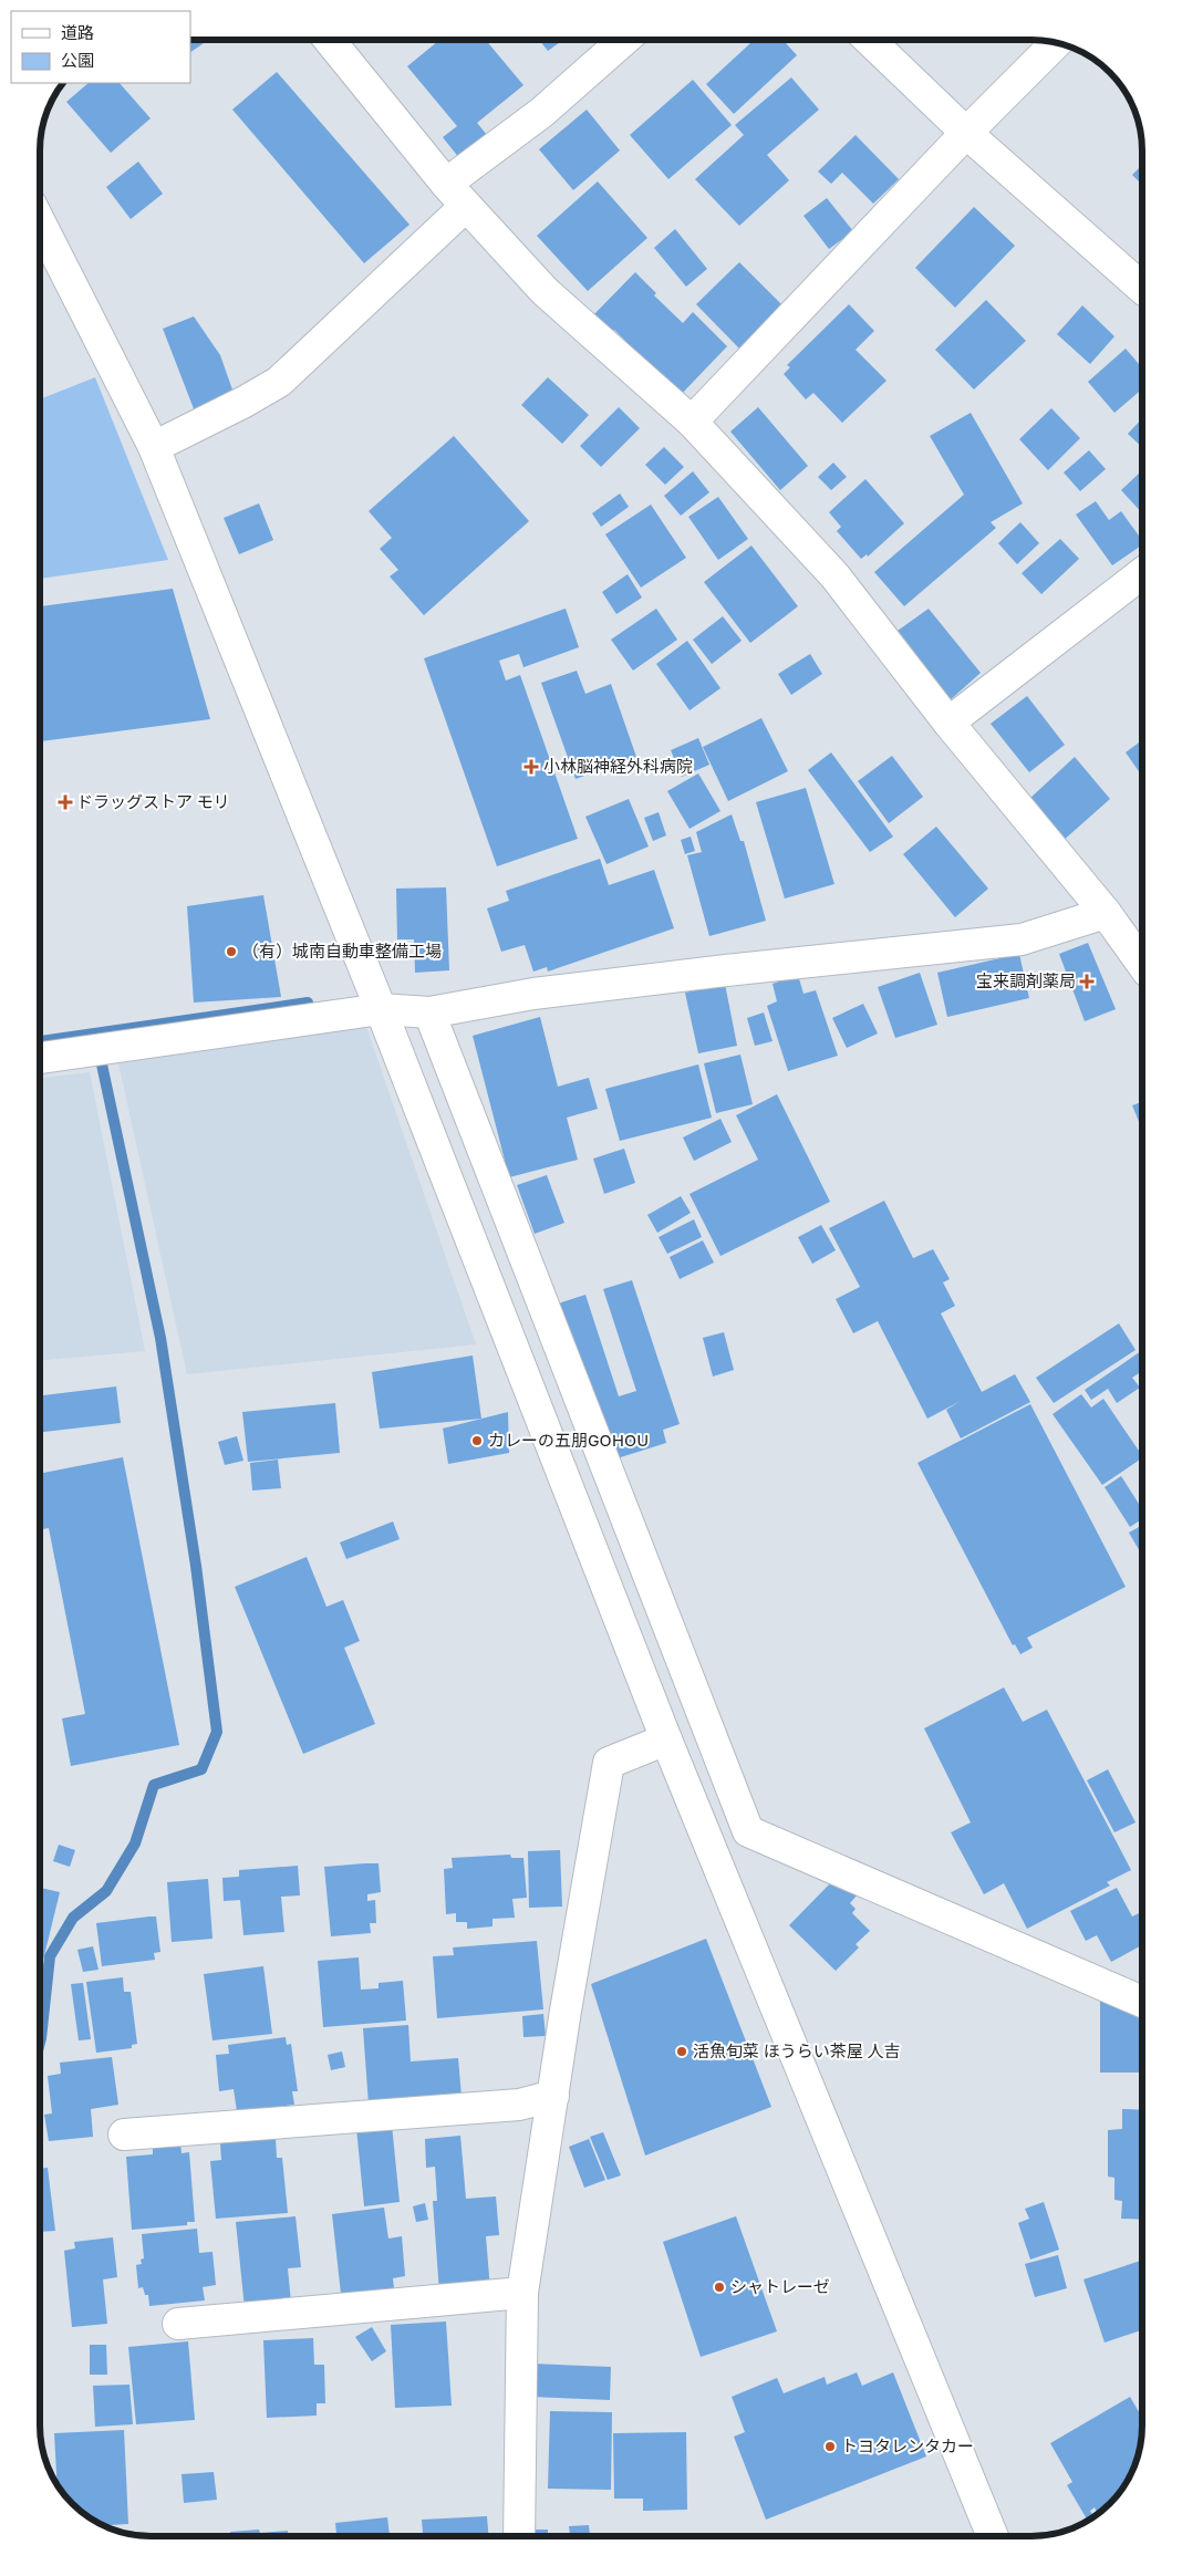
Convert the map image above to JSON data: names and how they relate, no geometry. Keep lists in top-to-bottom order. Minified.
{"places":{"health":["小林脳神経外科病院","ドラッグストア モリ","宝来調剤薬局"],"other":["（有）城南自動車整備工場","カレーの五朋GOHOU","活魚旬菜 ほうらい茶屋 人吉","シャトレーゼ","トヨタレンタカー"]},"legend":["道路","公園"]}
